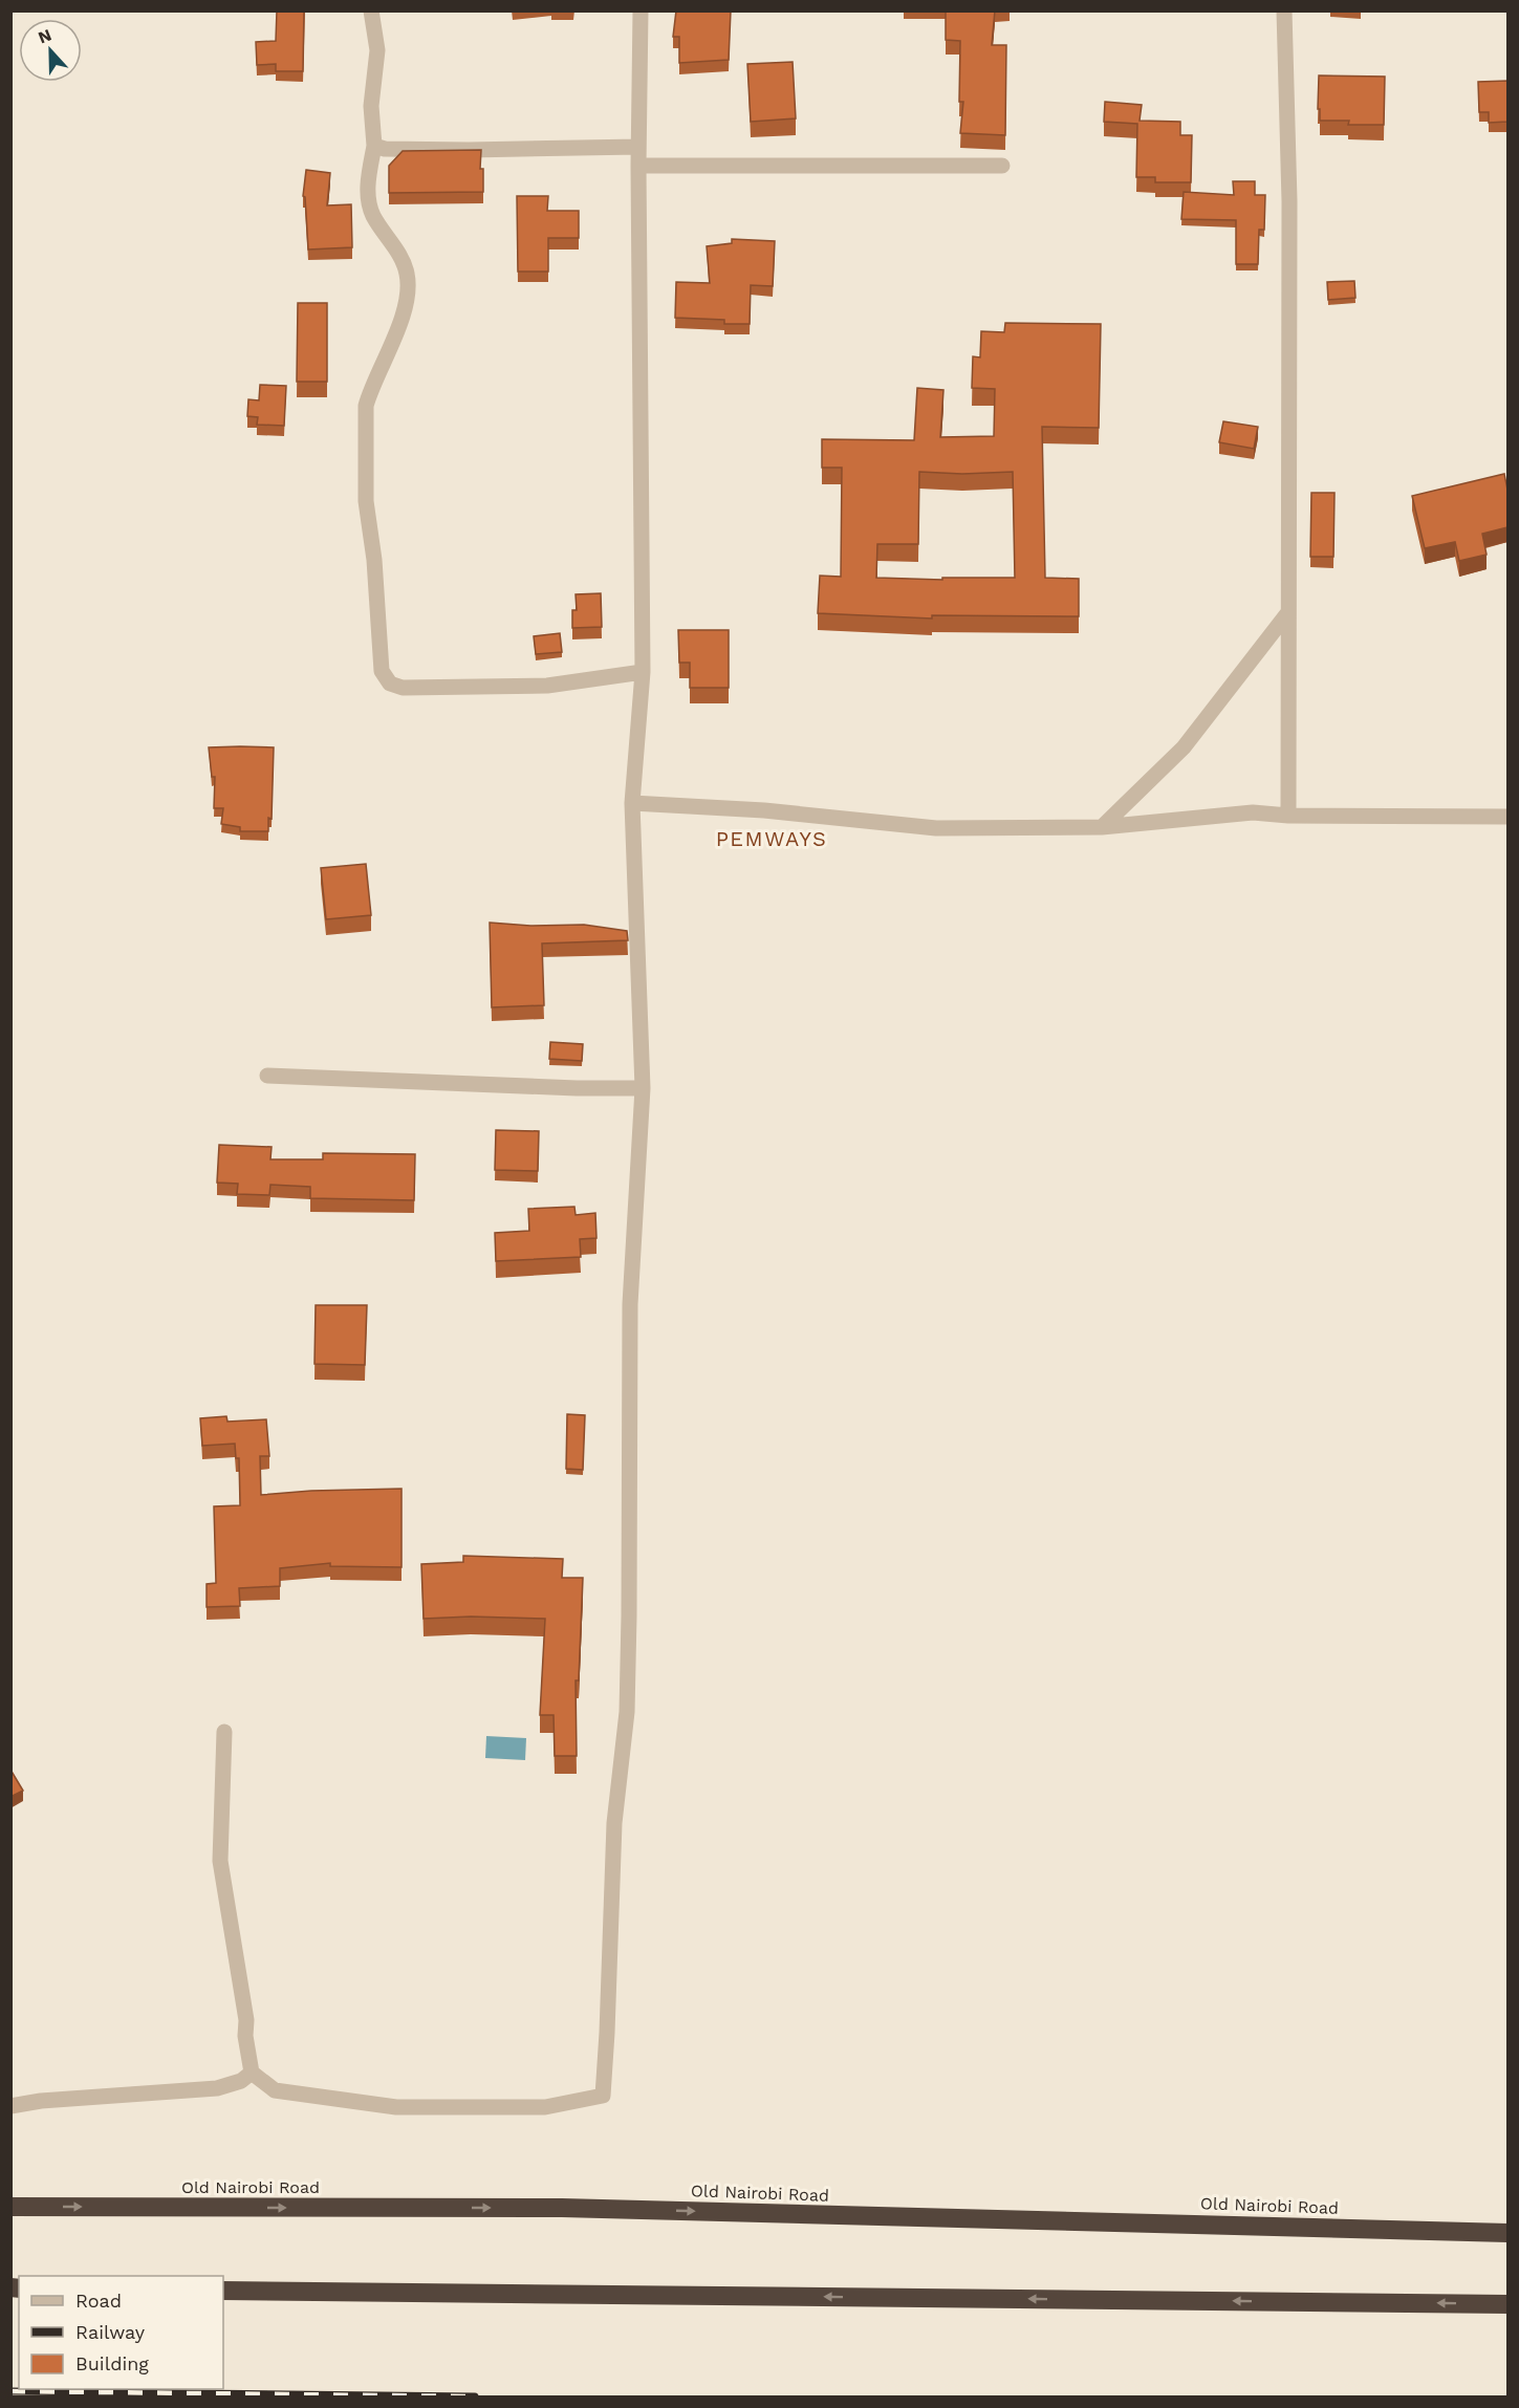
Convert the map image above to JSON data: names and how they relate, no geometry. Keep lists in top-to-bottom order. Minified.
{"streets":{"highway":["Old Nairobi Road"]},"districts":["PEMWAYS"],"legend":["Road","Railway","Building"],"north":"top"}
